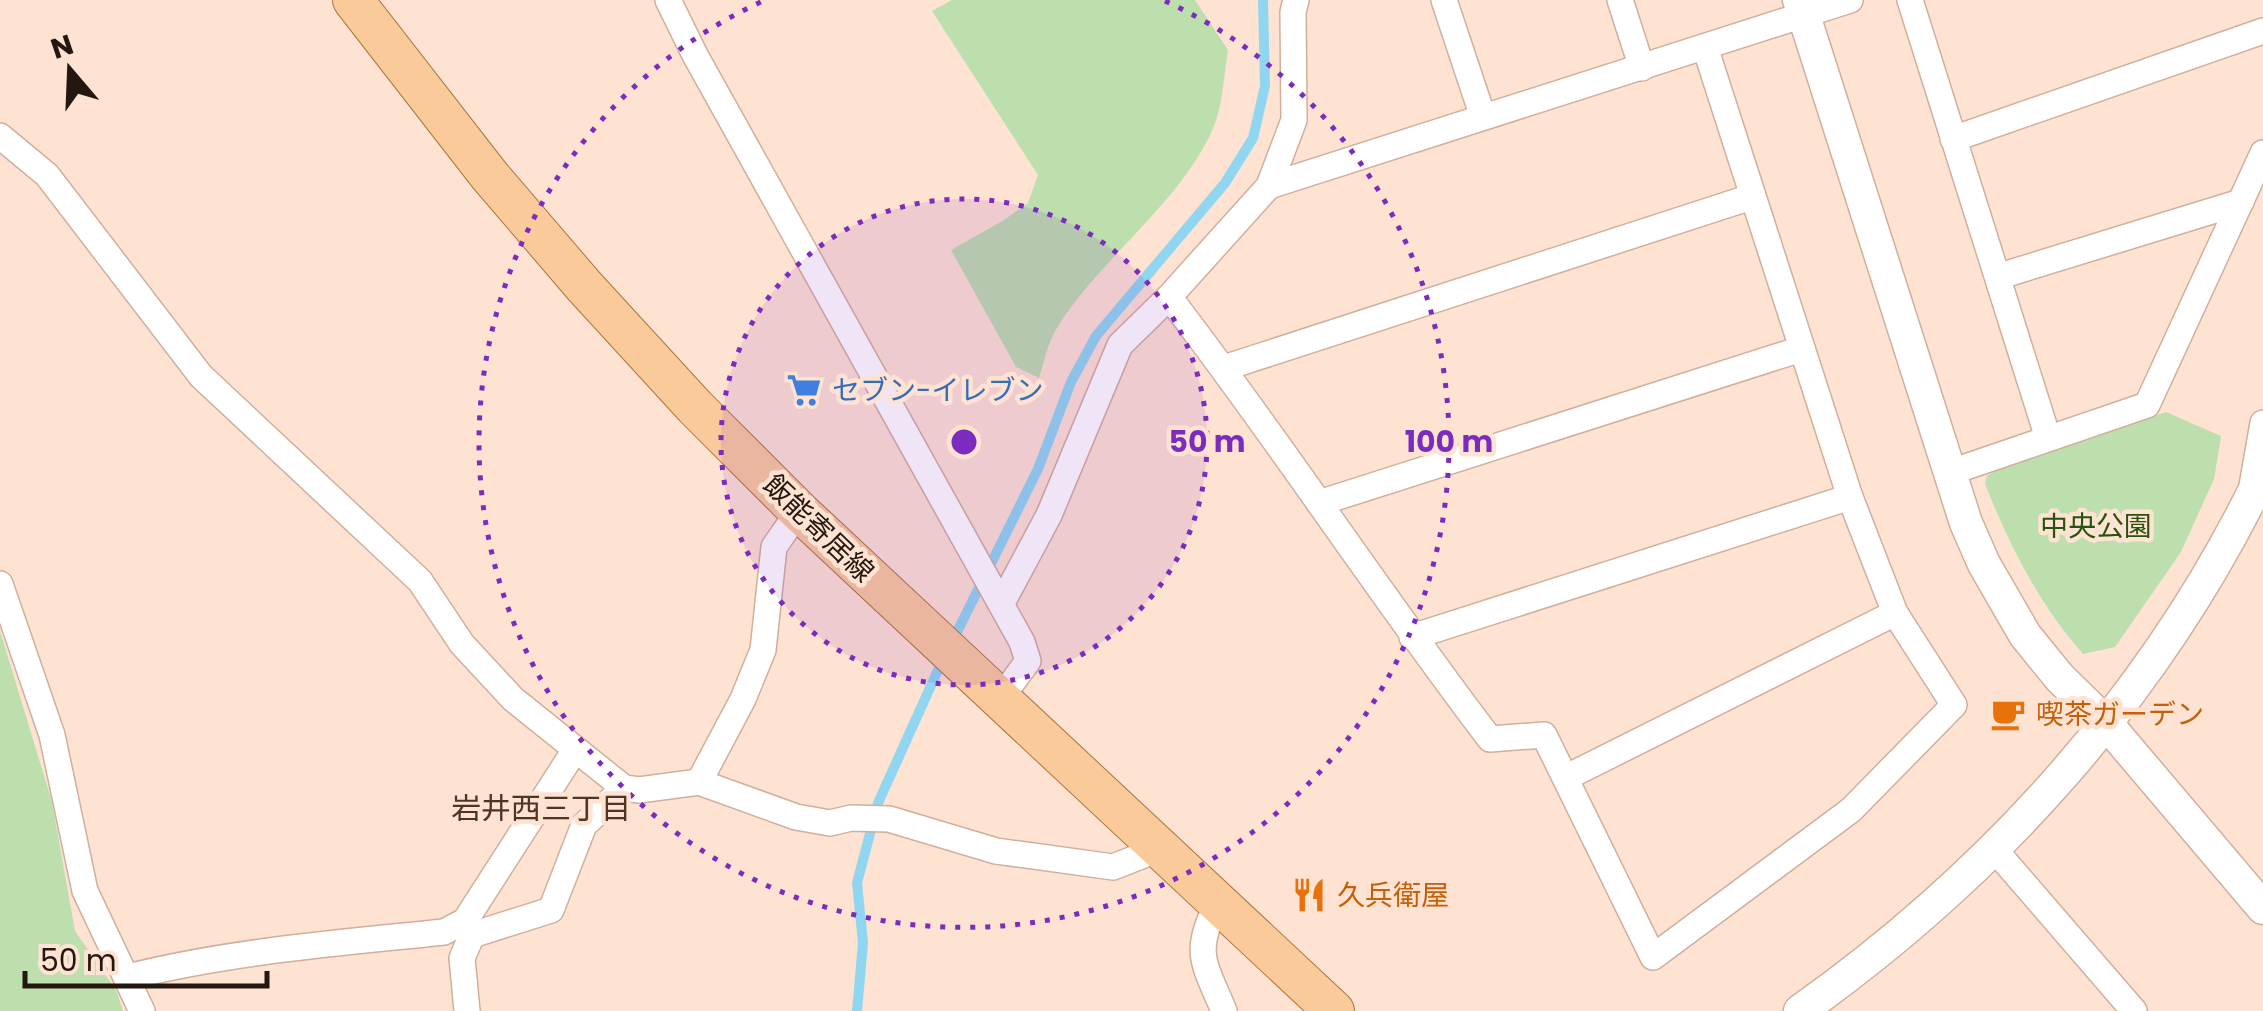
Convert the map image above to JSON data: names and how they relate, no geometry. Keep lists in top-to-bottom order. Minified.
{"streets":{"main road":["飯能寄居線"]},"districts":["岩井西三丁目"],"parks":["中央公園"],"places":{"supermarket":["セブン-イレブン"],"cafe":["喫茶ガーデン"],"restaurant":["久兵衛屋"]},"scale_bar":"50 m","north":"top","rings":["50 m","100 m"]}
